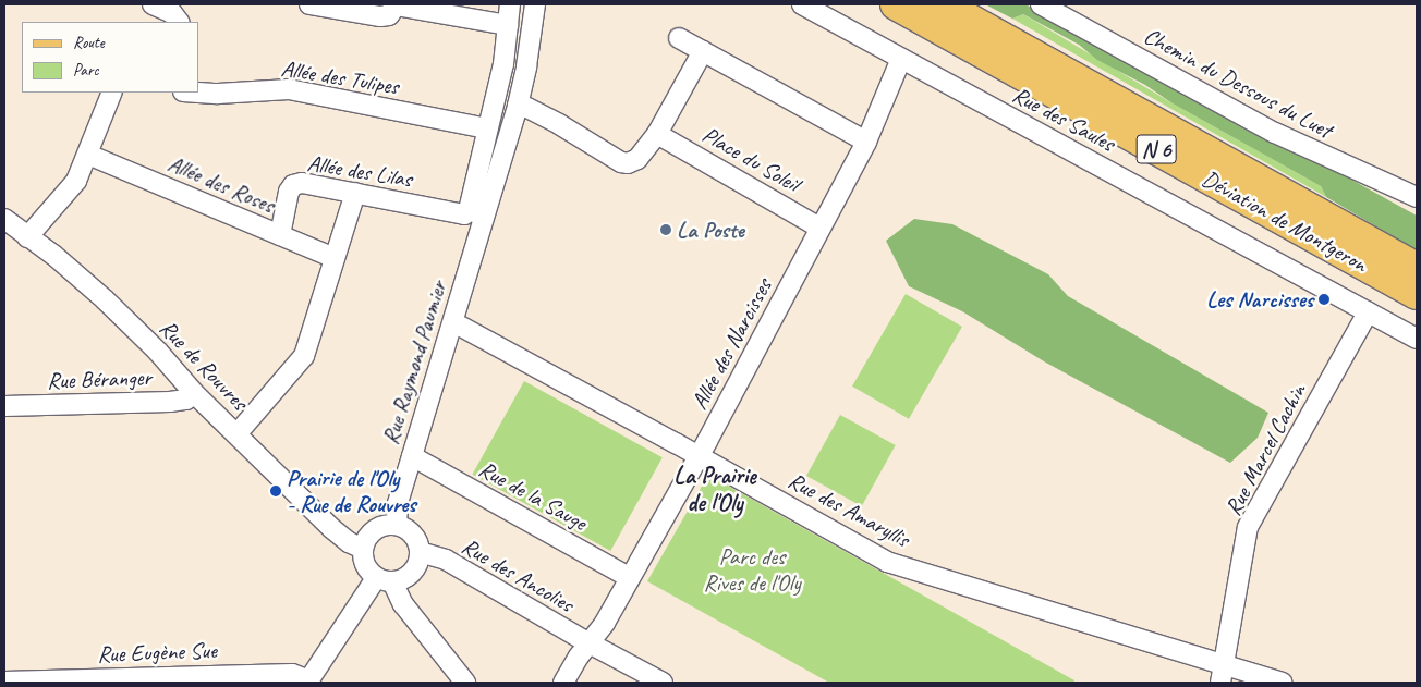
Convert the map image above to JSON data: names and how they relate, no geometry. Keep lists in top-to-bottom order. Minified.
{"streets":{"main road":["N 6","Déviation de Montgeron"],"street":["Allée des Tulipes","Chemin du Dessous du Luet","Rue des Saules","Place du Soleil","Allée des Lilas","Allée des Roses","Allée des Narcisses","Rue Raymond Paumier","Rue de Rouvres","Rue Béranger","Rue Marcel Cachin","Rue de la Sauge","Rue des Amaryllis","Rue des Ancolies","Rue Eugène Sue"]},"crossings":[["Allée des Tulipes","Rue Raymond Paumier"],["Rue des Saules","Allée des Narcisses"],["Rue des Saules","Rue Marcel Cachin"],["Place du Soleil","Allée des Narcisses"],["Allée des Lilas","Allée des Roses"],["Allée des Lilas","Rue Raymond Paumier"],["Allée des Narcisses","Rue de la Sauge"],["Allée des Narcisses","Rue des Amaryllis"],["Allée des Narcisses","Rue des Ancolies"],["Rue Raymond Paumier","Rue de Rouvres"],["Rue Raymond Paumier","Rue de la Sauge"],["Rue Raymond Paumier","Rue des Amaryllis"],["Rue Raymond Paumier","Rue des Ancolies"],["Rue de Rouvres","Rue Béranger"],["Rue de Rouvres","Rue des Ancolies"],["Rue Marcel Cachin","Rue des Amaryllis"]],"districts":["La Prairie de l'Oly"],"parks":["Parc des Rives de l'Oly"],"places":["La Poste","Les Narcisses","Prairie de l'Oly - Rue de Rouvres"],"legend":["Route","Parc"]}
